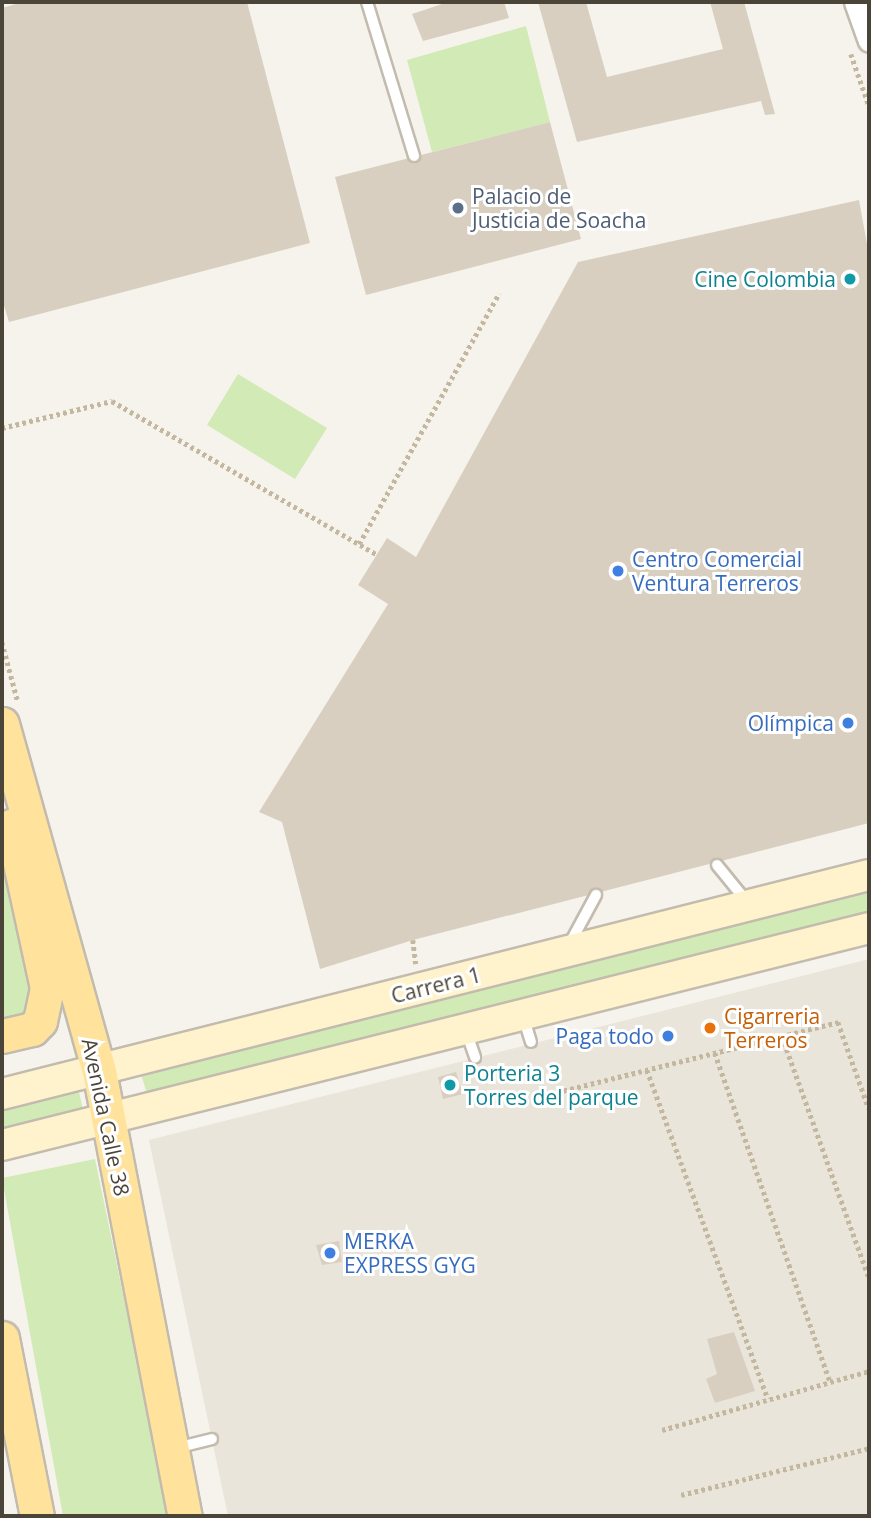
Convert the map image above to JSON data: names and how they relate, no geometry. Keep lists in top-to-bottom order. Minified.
{"streets":{"main road":["Avenida Calle 38"],"street":["Carrera 1"]},"crossings":[["Carrera 1","Avenida Calle 38"]],"places":["Palacio de Justicia de Soacha","Cine Colombia","Centro Comercial Ventura Terreros","Olímpica","Cigarreria Terreros","Paga todo","Porteria 3 Torres del parque","MERKA EXPRESS GYG"]}
